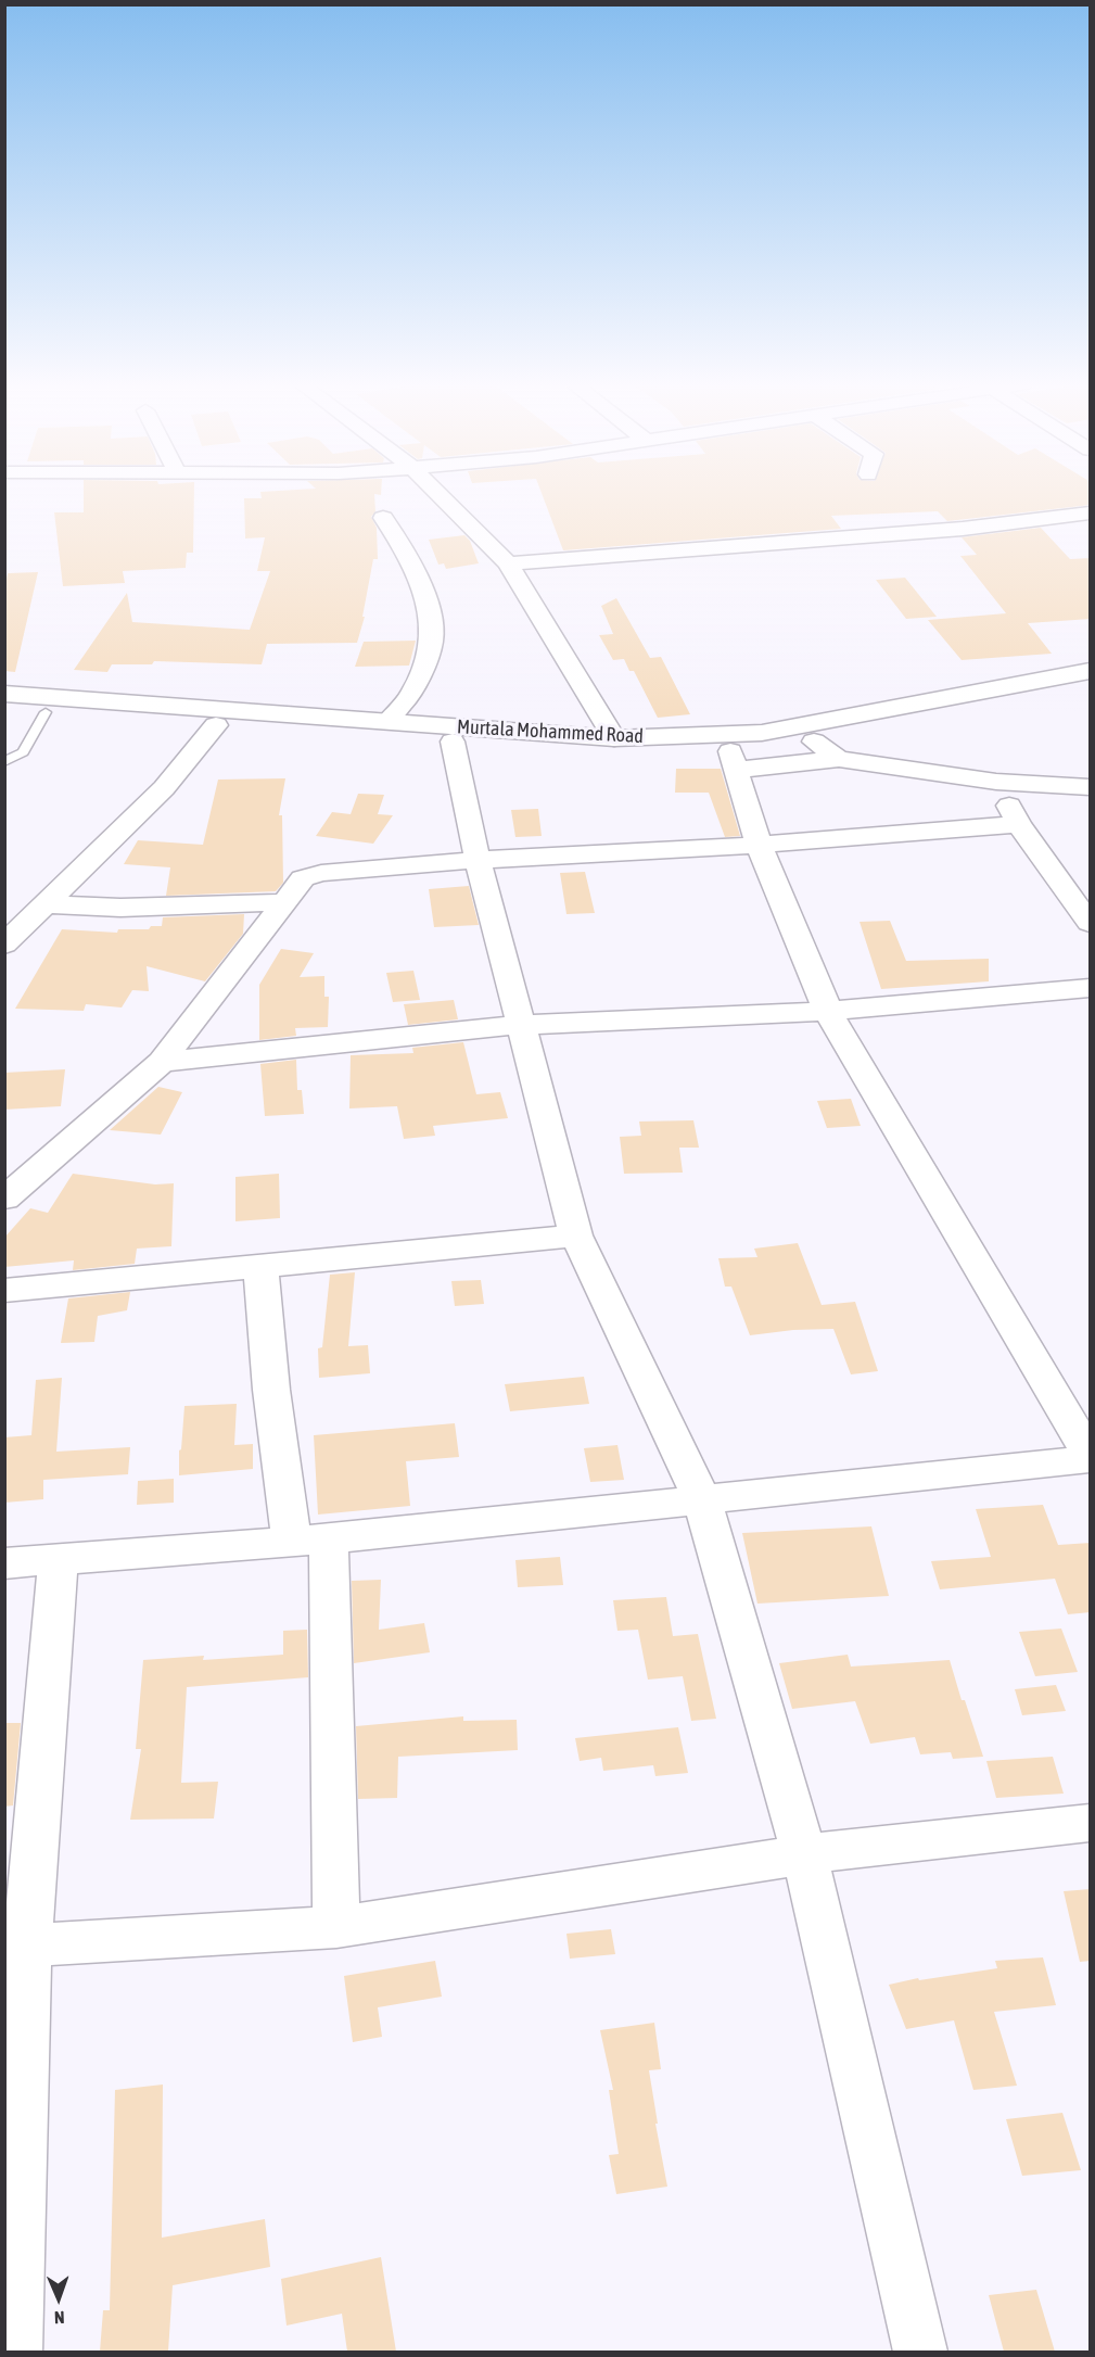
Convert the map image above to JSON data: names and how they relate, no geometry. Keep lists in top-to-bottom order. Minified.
{"streets":{"main road":["Murtala Mohammed Road"]},"north":"bottom"}
